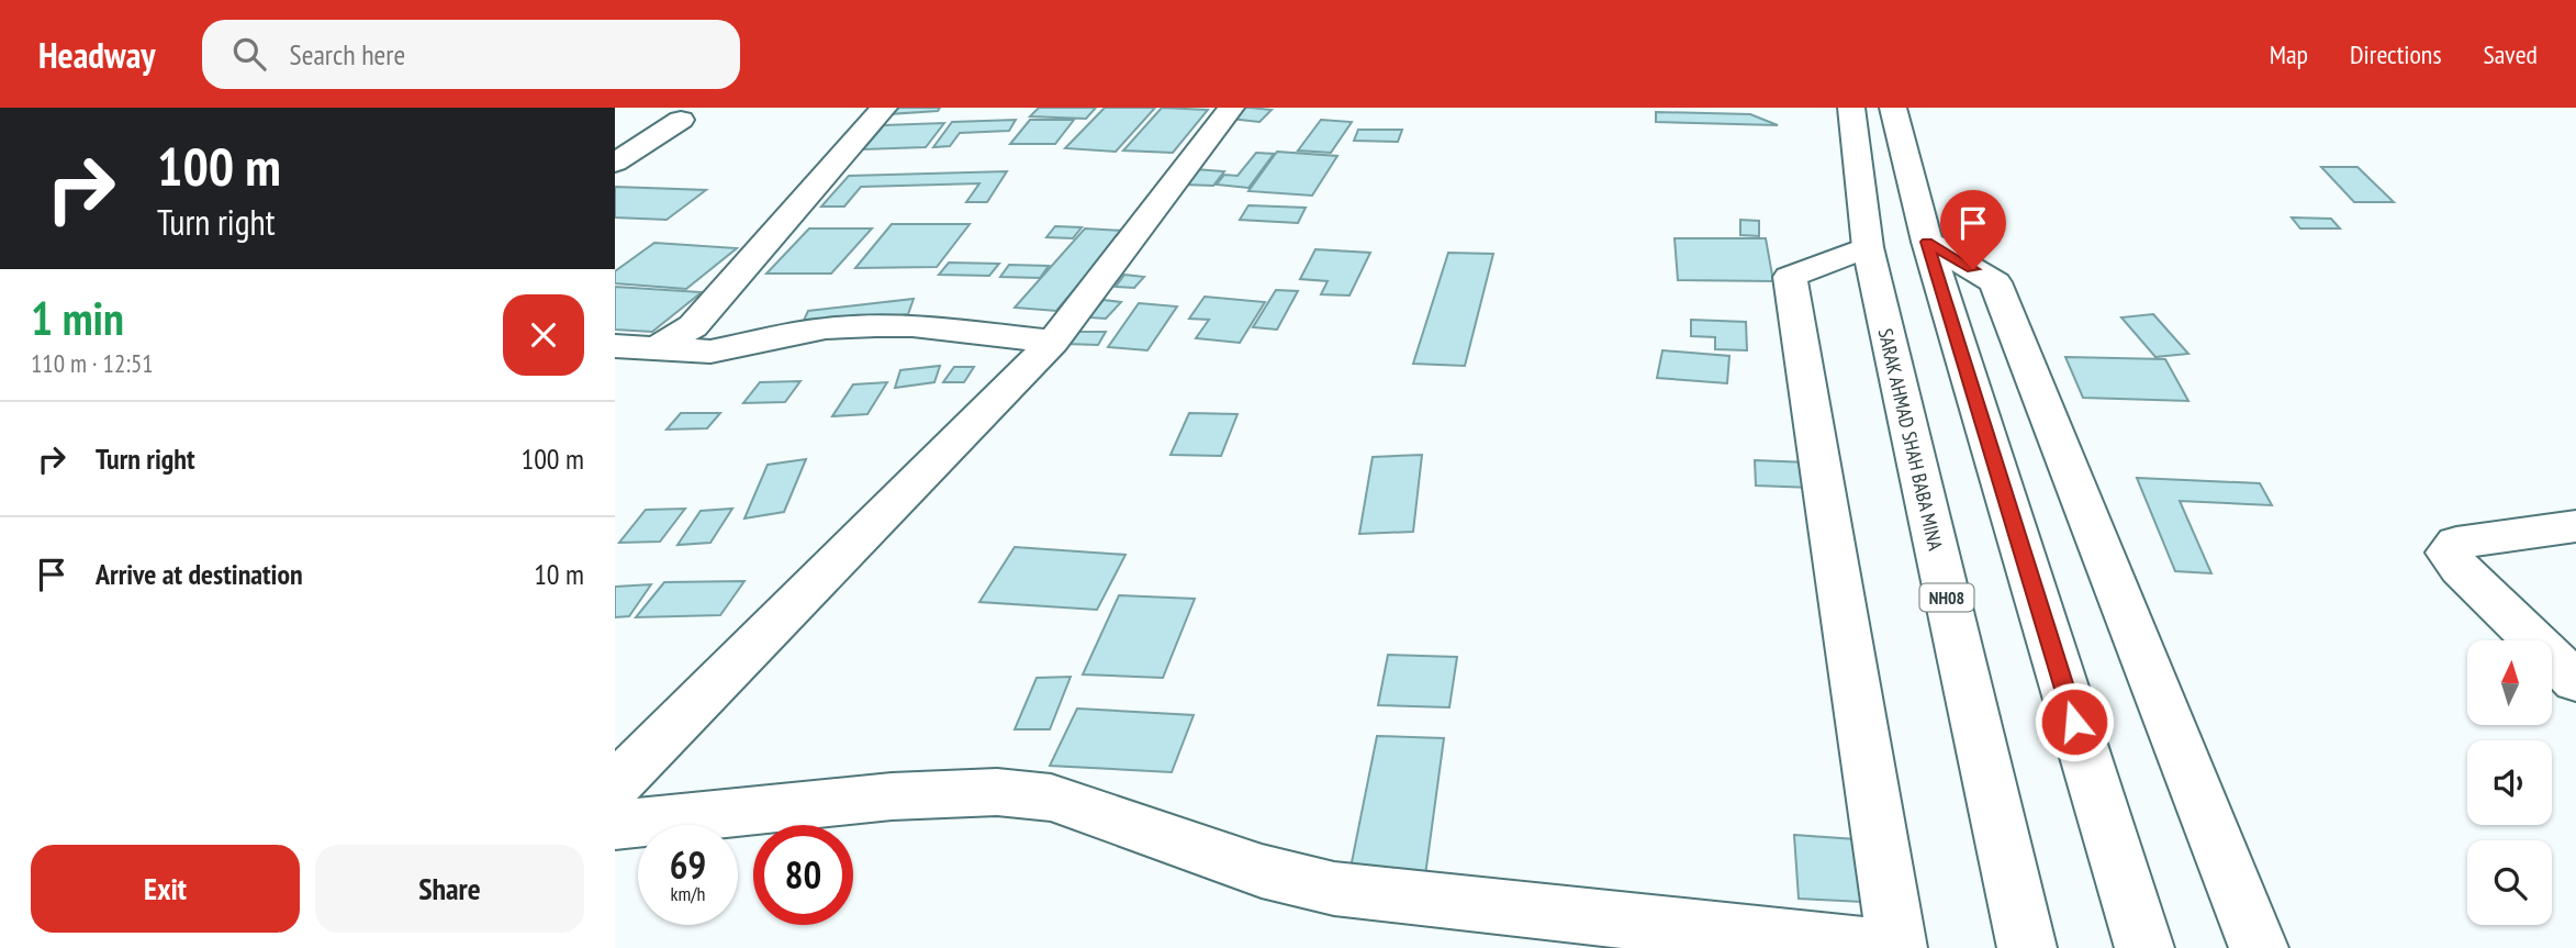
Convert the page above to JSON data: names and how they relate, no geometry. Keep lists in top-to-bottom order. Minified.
{"streets":{"main road":["SARAK AHMAD SHAH BABA MINA","NH08"]},"north":"top","page":{"header":"Headway","search":"Search here","nav":["Map","Directions","Saved"],"turn":["100 m","Turn right"],"heading":["1 min","110 m · 12:51"],"list":[{"name":"Turn right","value":"100 m"},{"name":"Arrive at destination","value":"10 m"}],"speed":"69 km/h","limit":"80","buttons":["Exit","Share"]}}
